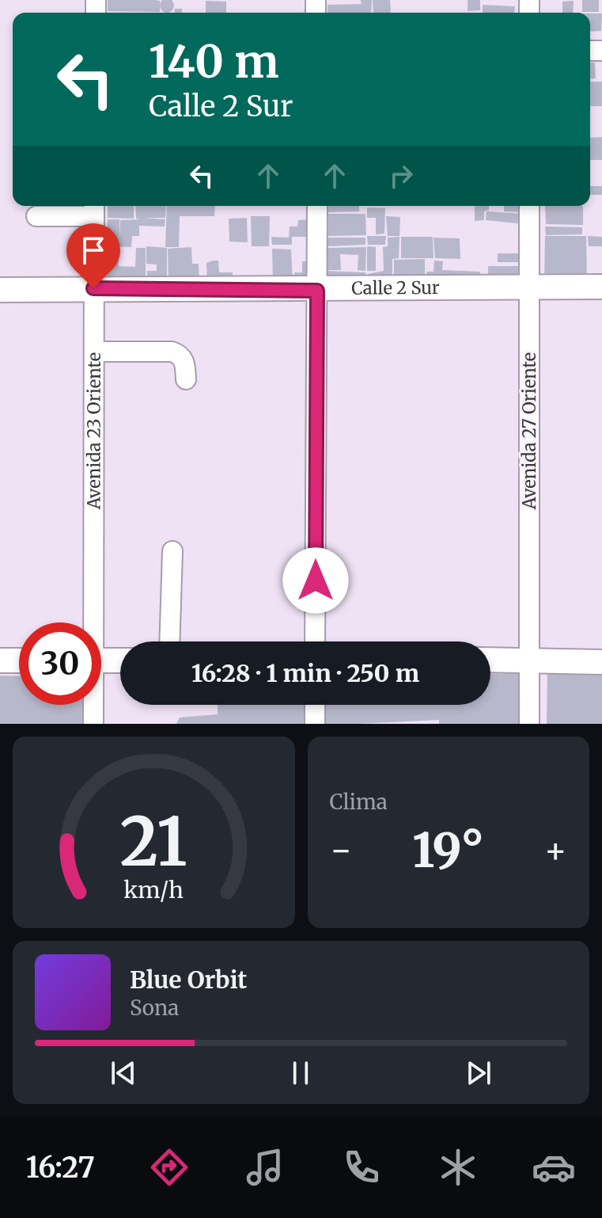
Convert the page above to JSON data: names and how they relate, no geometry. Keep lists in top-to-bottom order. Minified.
{"streets":{"main road":["Calle 2 Sur"],"street":["Avenida 23 Oriente","Avenida 27 Oriente"]},"crossings":[["Calle 2 Sur","Avenida 23 Oriente"],["Calle 2 Sur","Avenida 27 Oriente"]],"page":{"turn":["140 m","Calle 2 Sur"],"limit":"30","trip":"16:28 · 1 min · 250 m","tile":"Clima","heat":["−","19°","+"],"song":["Blue Orbit","Sona"],"tabs":"16:27","gauge":["21","km/h"]}}
